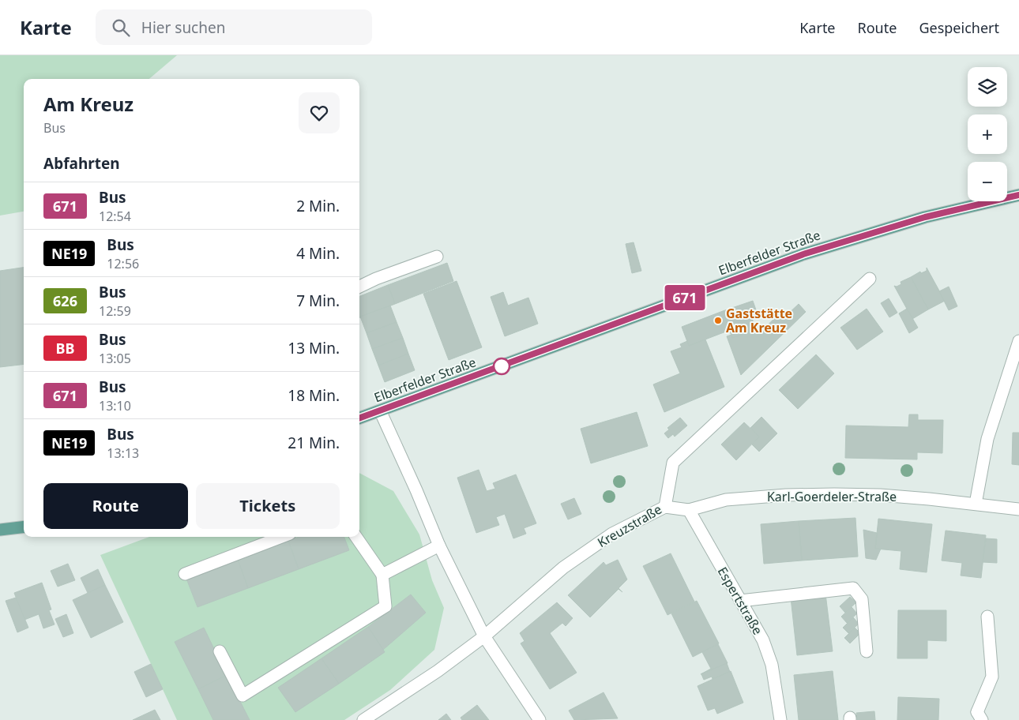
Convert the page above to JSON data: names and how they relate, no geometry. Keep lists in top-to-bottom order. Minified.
{"streets":{"main road":["Elberfelder Straße"],"street":["Karl-Goerdeler-Straße","Kreuzstraße","Espertstraße"]},"crossings":[["Karl-Goerdeler-Straße","Espertstraße"]],"places":["Gaststätte Am Kreuz"],"lines":["bus line 671"],"page":{"header":"Karte","search":"Hier suchen","nav":["Karte","Route","Gespeichert"],"on_map":"671","map_buttons":["+","−"],"heading":[["Am Kreuz","Bus"],"Abfahrten"],"list":[{"mark":"671","name":"Bus","note":"12:54","value":"2 Min."},{"mark":"NE19","name":"Bus","note":"12:56","value":"4 Min."},{"mark":"626","name":"Bus","note":"12:59","value":"7 Min."},{"mark":"BB","name":"Bus","note":"13:05","value":"13 Min."},{"mark":"671","name":"Bus","note":"13:10","value":"18 Min."},{"mark":"NE19","name":"Bus","note":"13:13","value":"21 Min."}],"buttons":["Route","Tickets"]}}
